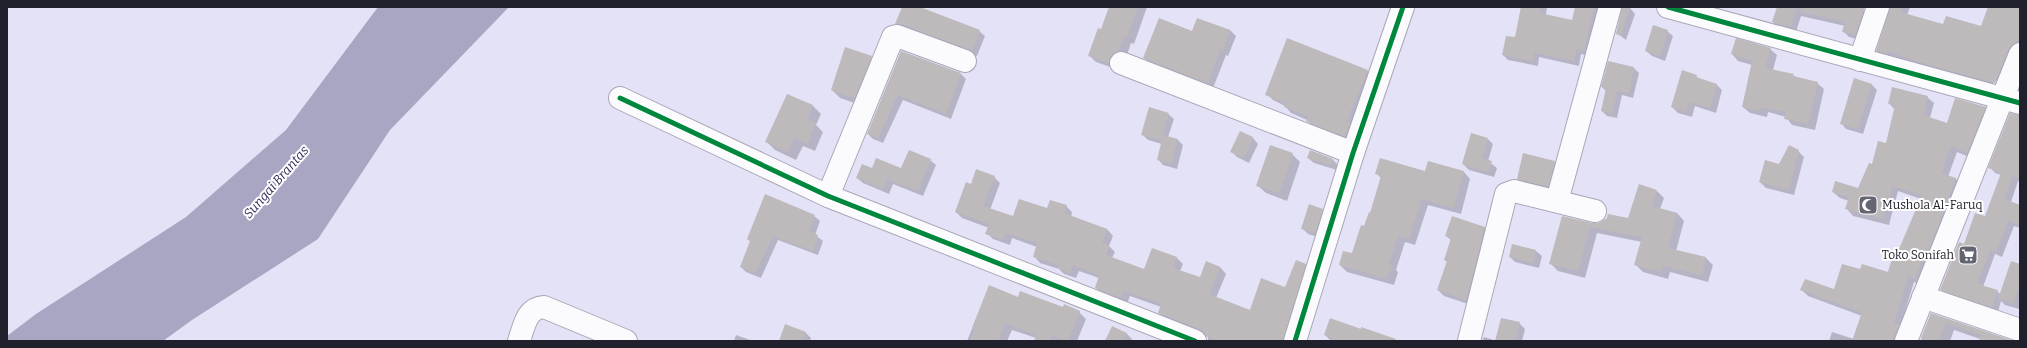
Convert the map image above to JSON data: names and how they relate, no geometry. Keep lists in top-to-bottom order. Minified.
{"water":["Sungai Brantas"],"places":{"mosque":["Mushola Al-Faruq"],"supermarket":["Toko Sonifah"]}}
